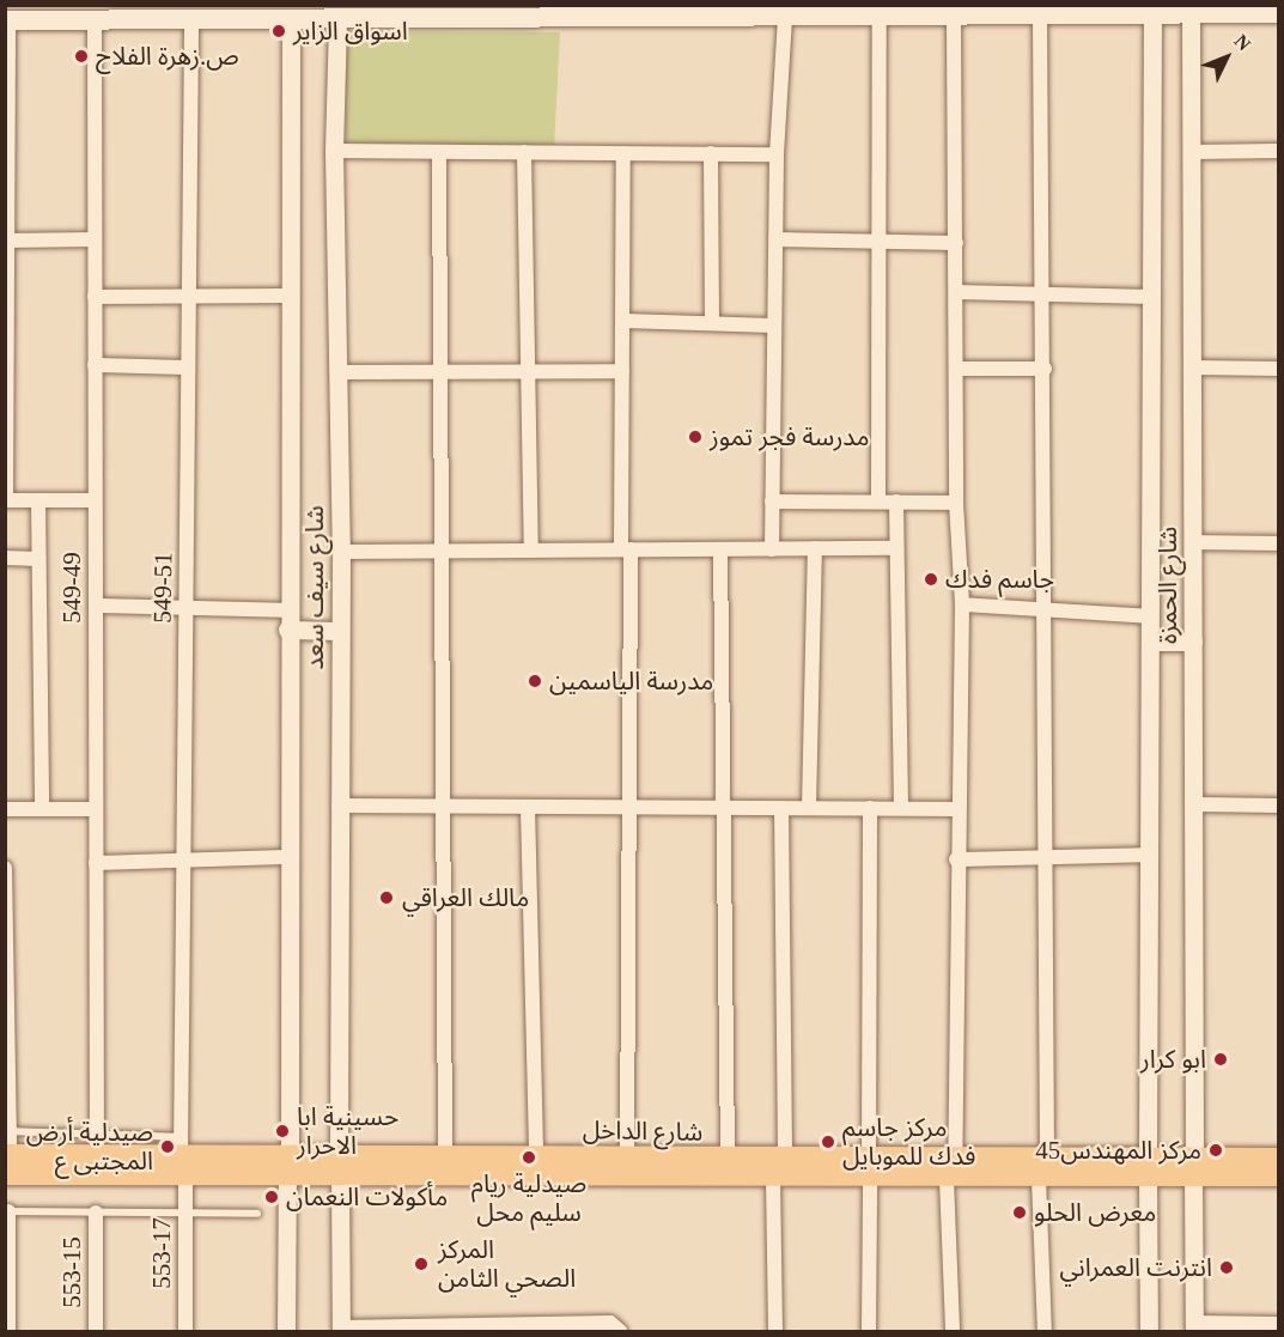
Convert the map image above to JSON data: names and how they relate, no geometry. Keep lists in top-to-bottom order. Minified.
{"streets":{"main road":["شارع الداخل"],"street":["شارع الحمزة","549-49","549-51","شارع سيف سعد","553-17","553-15"]},"crossings":[["شارع الحمزة","شارع الداخل"],["549-49","شارع الداخل"],["549-51","شارع الداخل"],["549-51","553-17"],["شارع سيف سعد","شارع الداخل"],["شارع الداخل","553-17"]],"places":["اسواق الزاير","ص.زهرة الفلاح","مدرسة فجر تموز","جاسم فدك","مدرسة الياسمين","مالك العراقي","ابو كرار","حسينية ابا الاحرار","مركز جاسم فدك للموبايل","صيدلية أرض المجتبى ع","مركز المهندس45","صيدلية ريام سليم محل","مأكولات النعمان","معرض الحلو","المركز الصحي الثامن","انترنت العمراني"],"north":"top right"}
